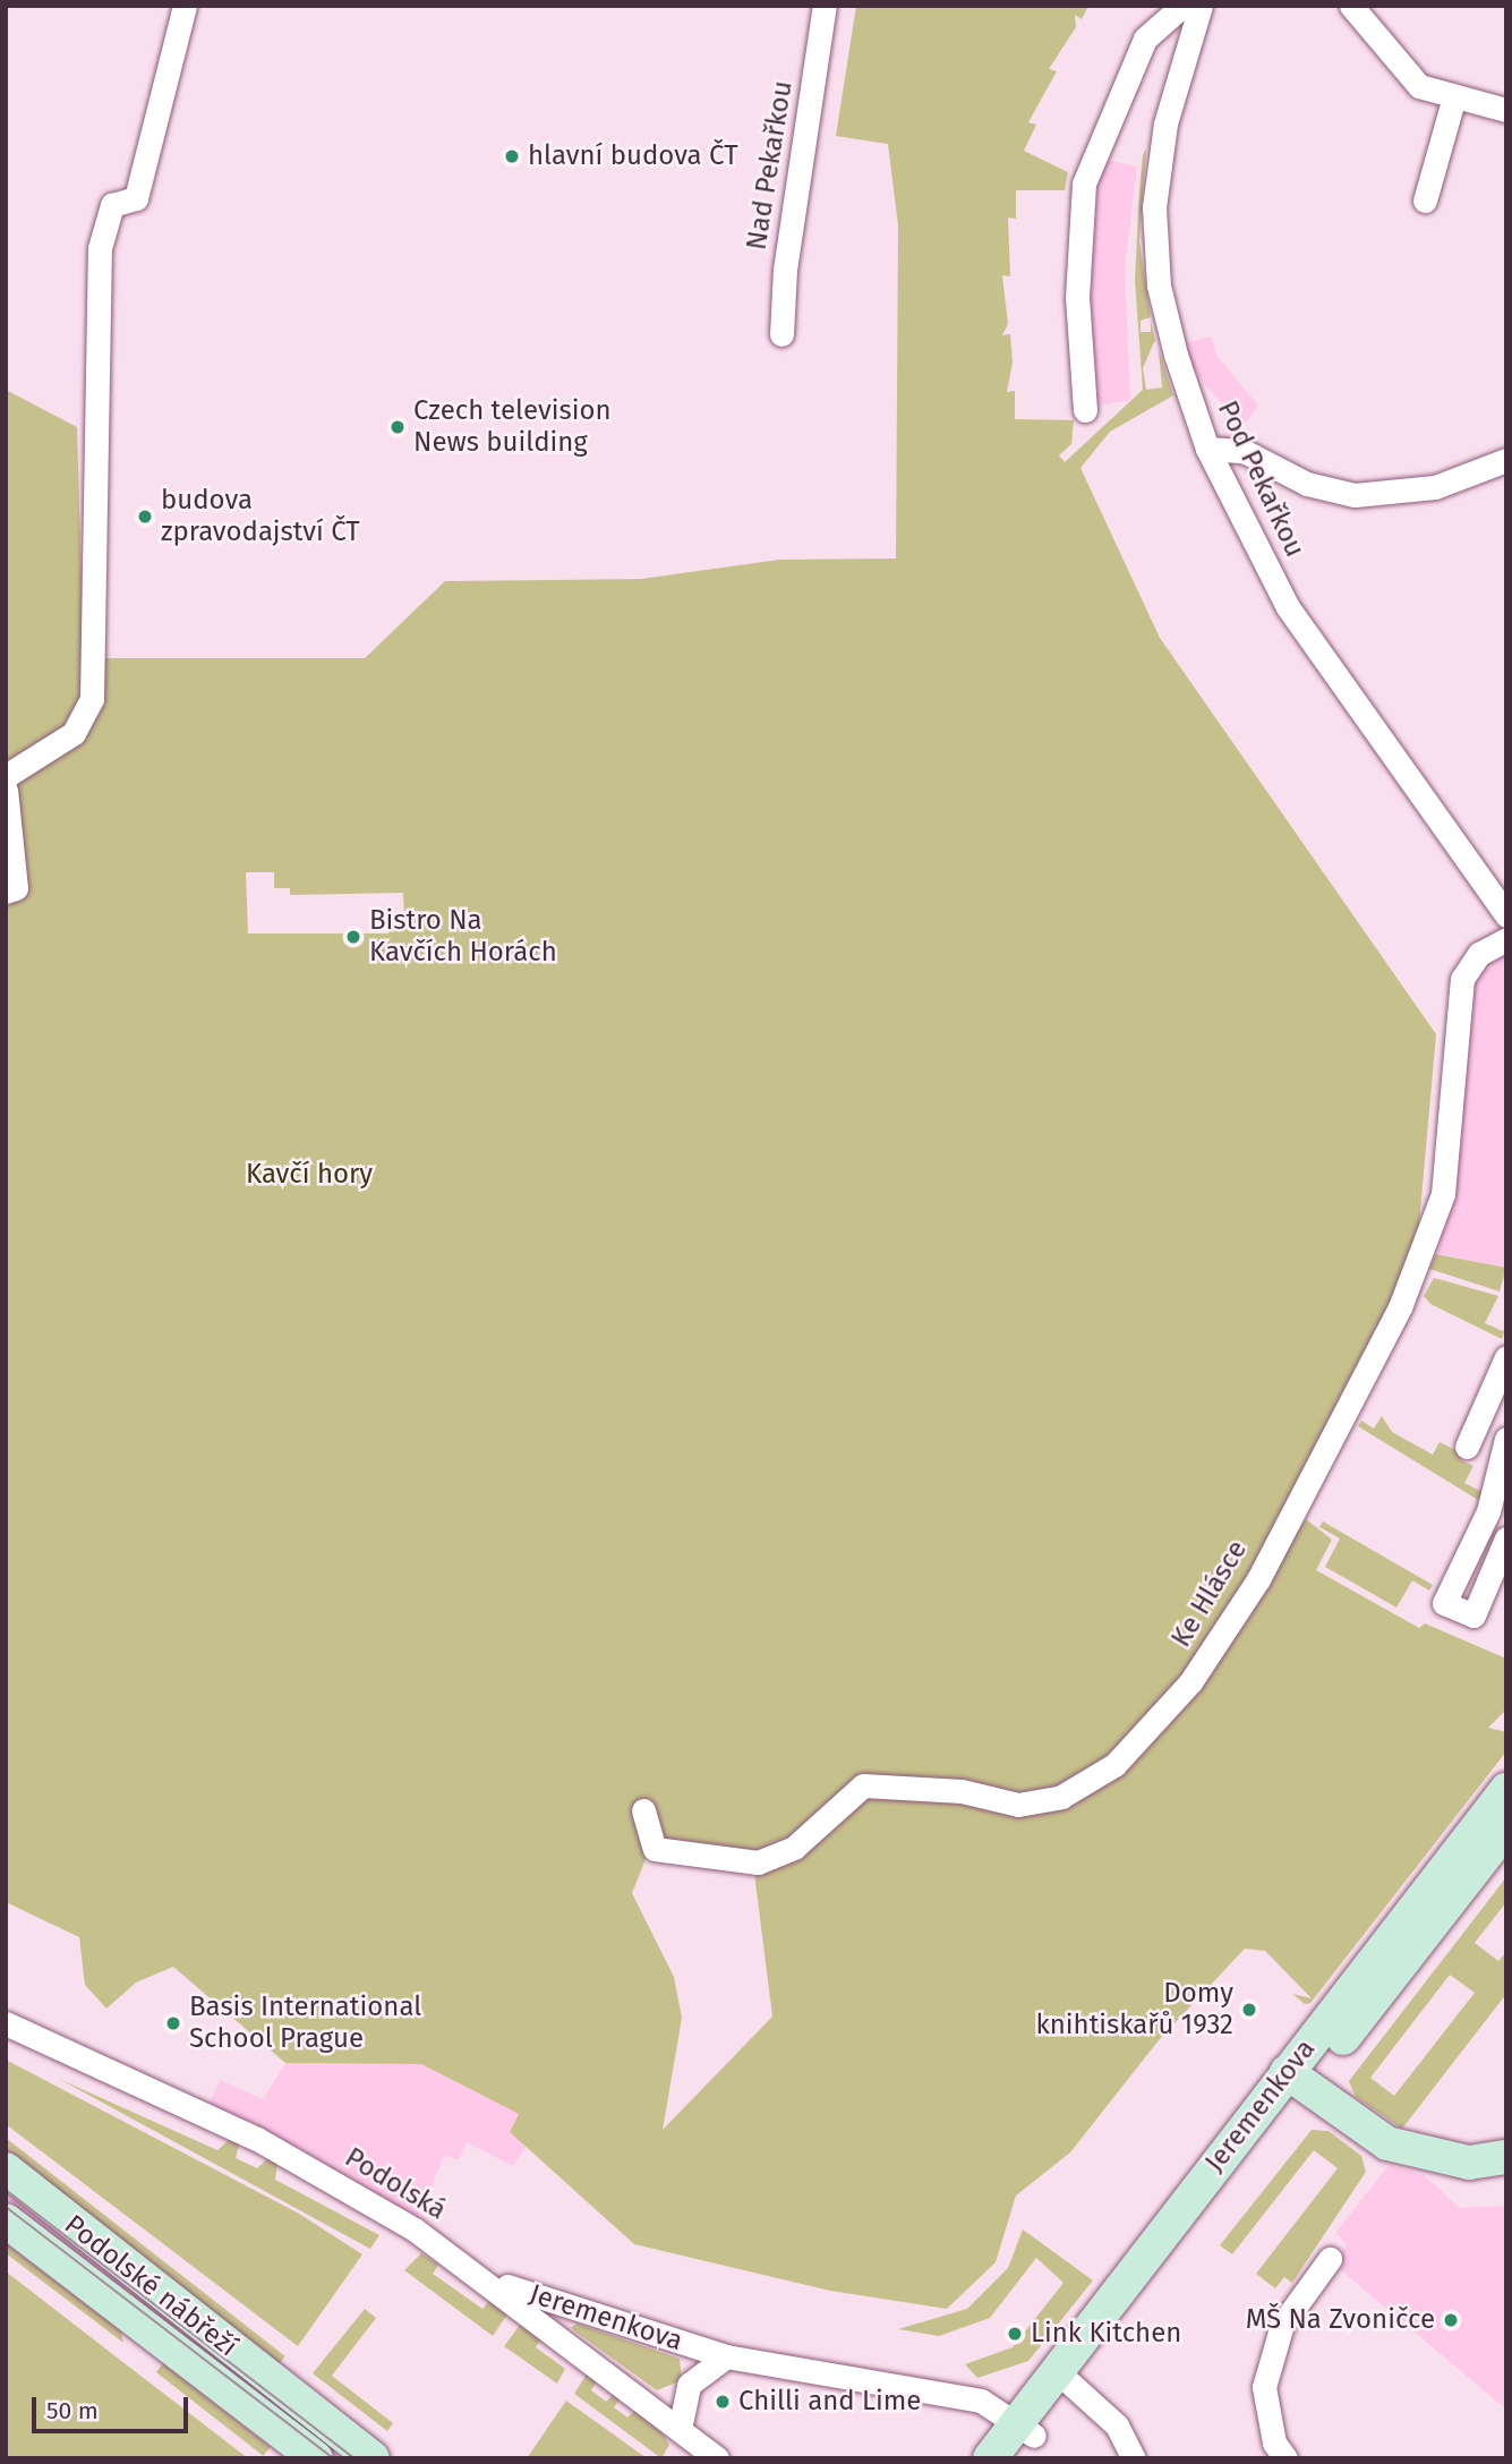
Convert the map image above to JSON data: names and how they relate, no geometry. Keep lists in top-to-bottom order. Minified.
{"streets":{"street":["Nad Pekařkou","Pod Pekařkou","Ke Hlásce","Jeremenkova","Podolská","Podolské nábřeží"]},"crossings":[["Jeremenkova","Podolská"]],"parks":["Kavčí hory"],"places":["hlavní budova ČT","Czech television News building","budova zpravodajství ČT","Bistro Na Kavčích Horách","Domy knihtiskařů 1932","Basis International School Prague","MŠ Na Zvoničce","Link Kitchen","Chilli and Lime"],"scale_bar":"50 m"}
